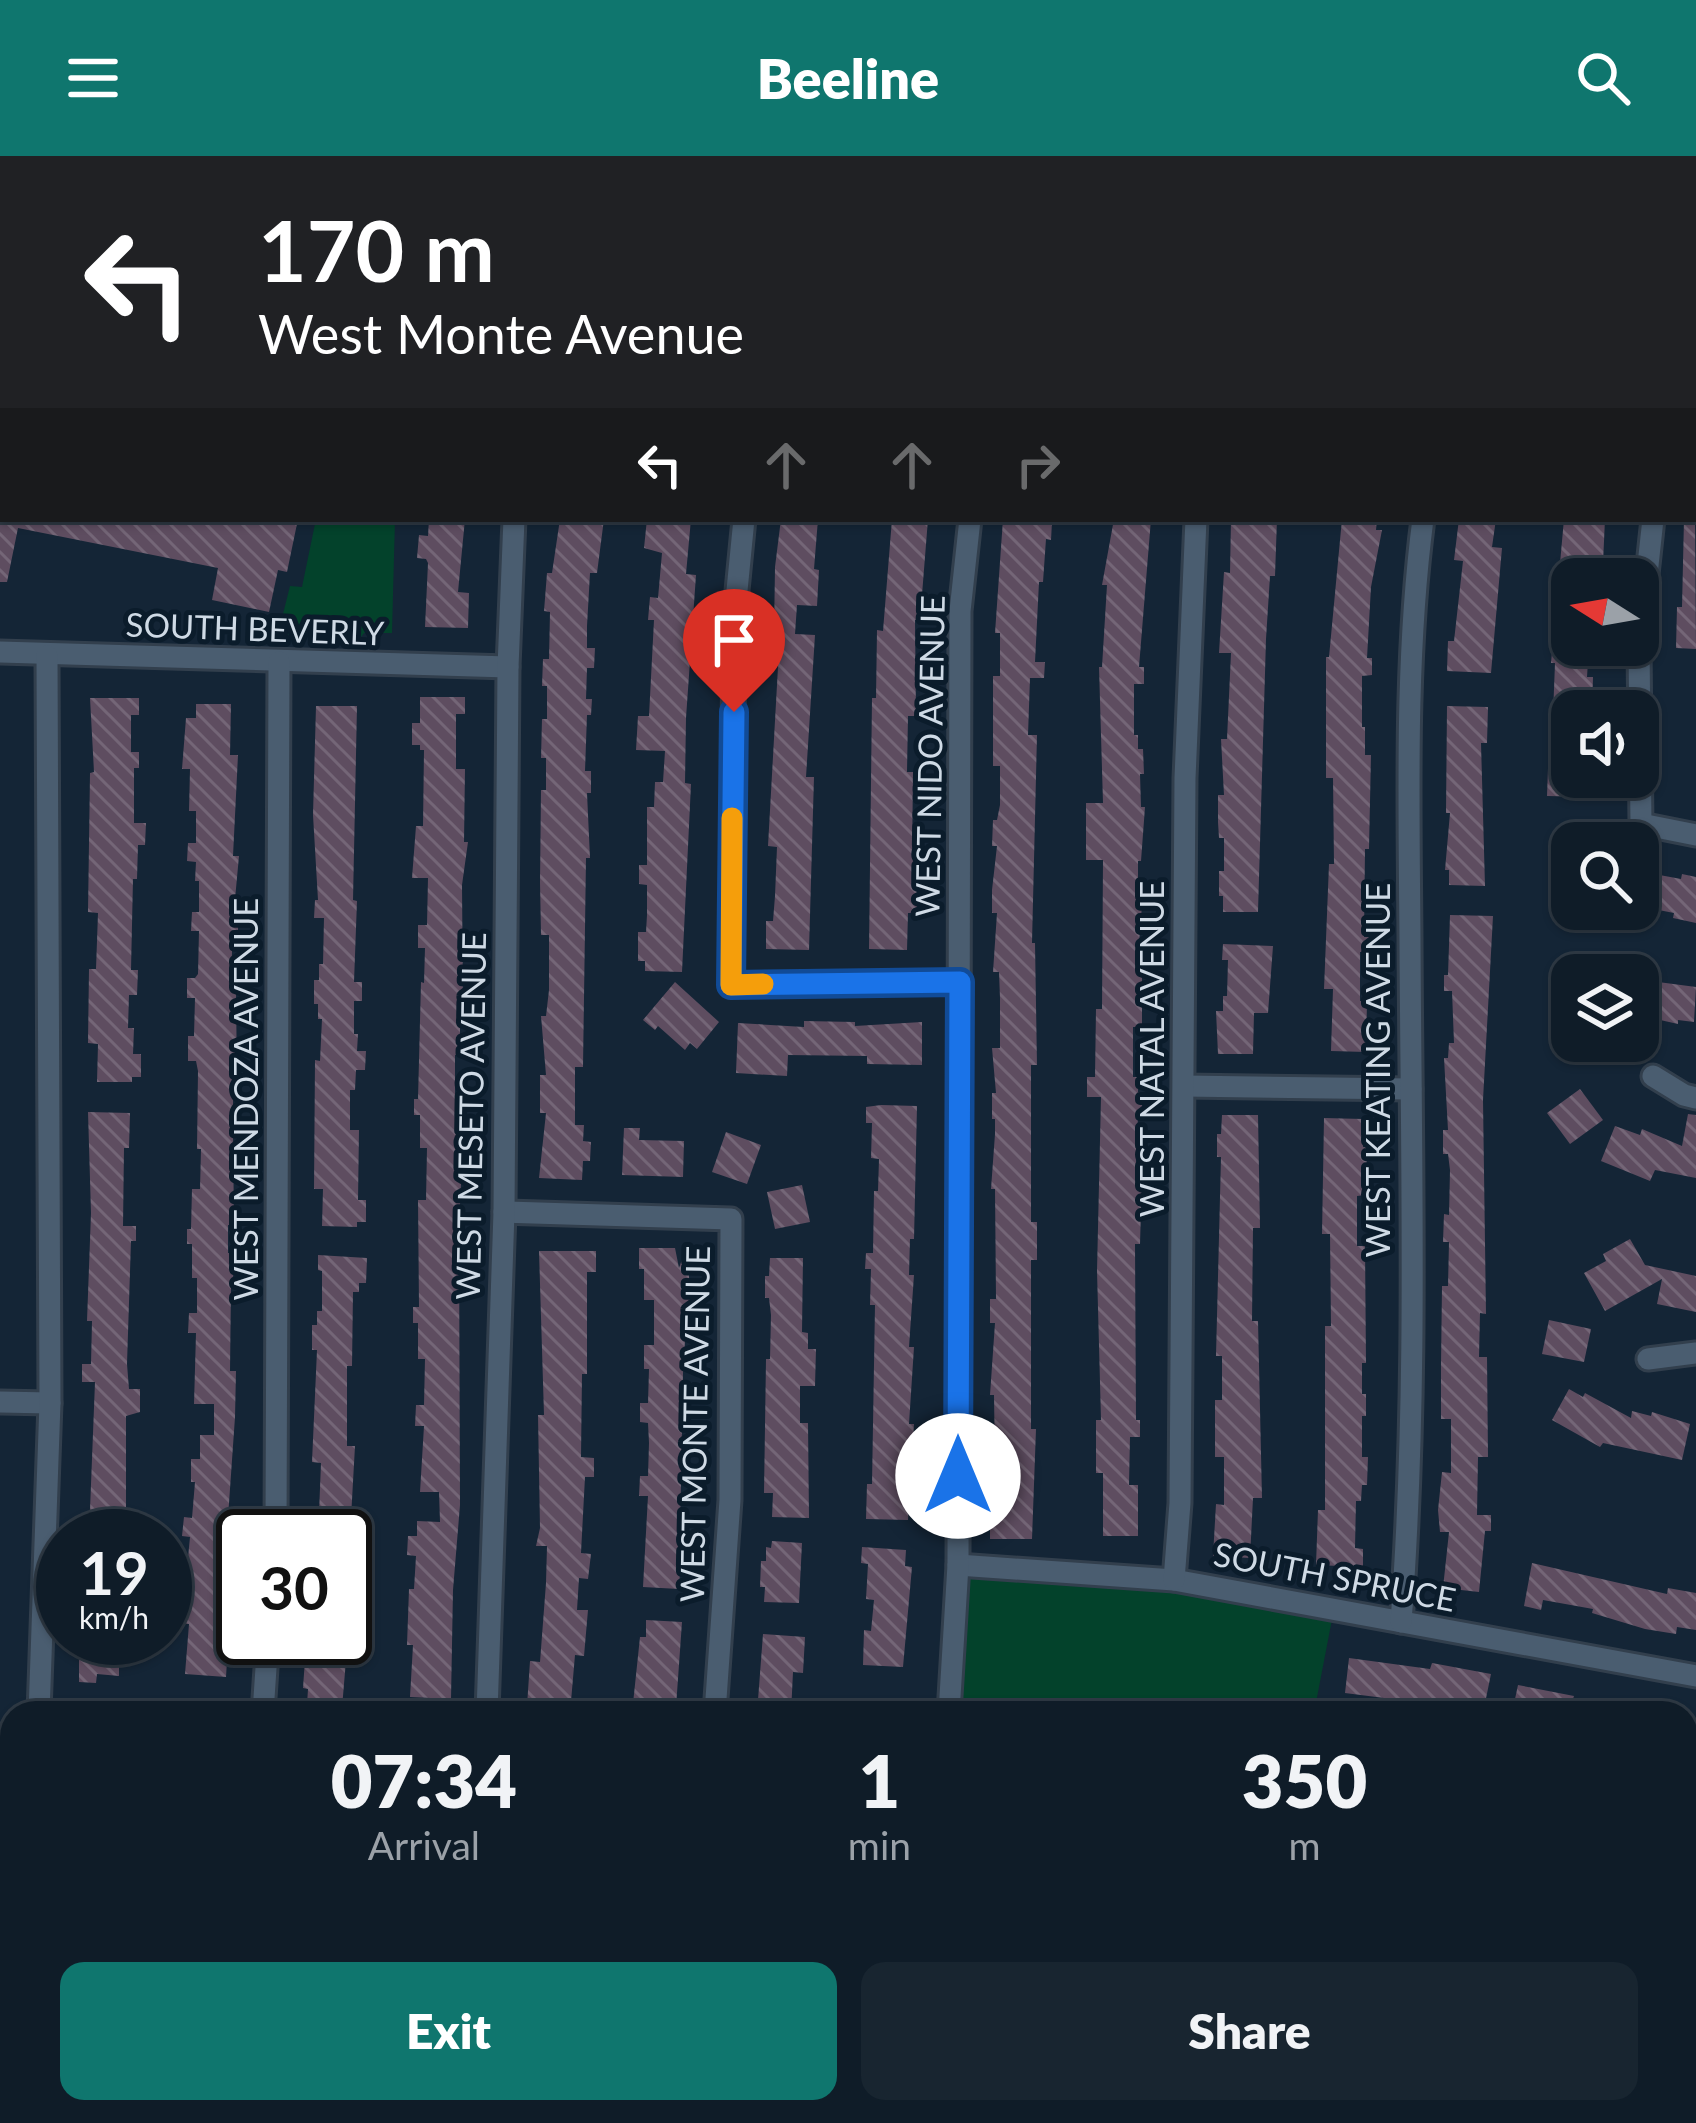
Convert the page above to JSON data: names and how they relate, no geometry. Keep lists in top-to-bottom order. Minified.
{"streets":{"street":["SOUTH BEVERLY","WEST NIDO AVENUE","WEST NATAL AVENUE","WEST KEATING AVENUE","WEST MENDOZA AVENUE","WEST MESETO AVENUE","WEST MONTE AVENUE","SOUTH SPRUCE"]},"crossings":[["SOUTH BEVERLY","WEST MENDOZA AVENUE"],["SOUTH BEVERLY","WEST MESETO AVENUE"],["WEST NIDO AVENUE","SOUTH SPRUCE"],["WEST NATAL AVENUE","SOUTH SPRUCE"],["WEST KEATING AVENUE","SOUTH SPRUCE"],["WEST MESETO AVENUE","WEST MONTE AVENUE"]],"north":"left","page":{"header":"Beeline","turn":["170 m","West Monte Avenue"],"speed":"19 km/h","limit":"30","eta":["07:34","Arrival","1","min","350","m"],"buttons":["Exit","Share"]}}
